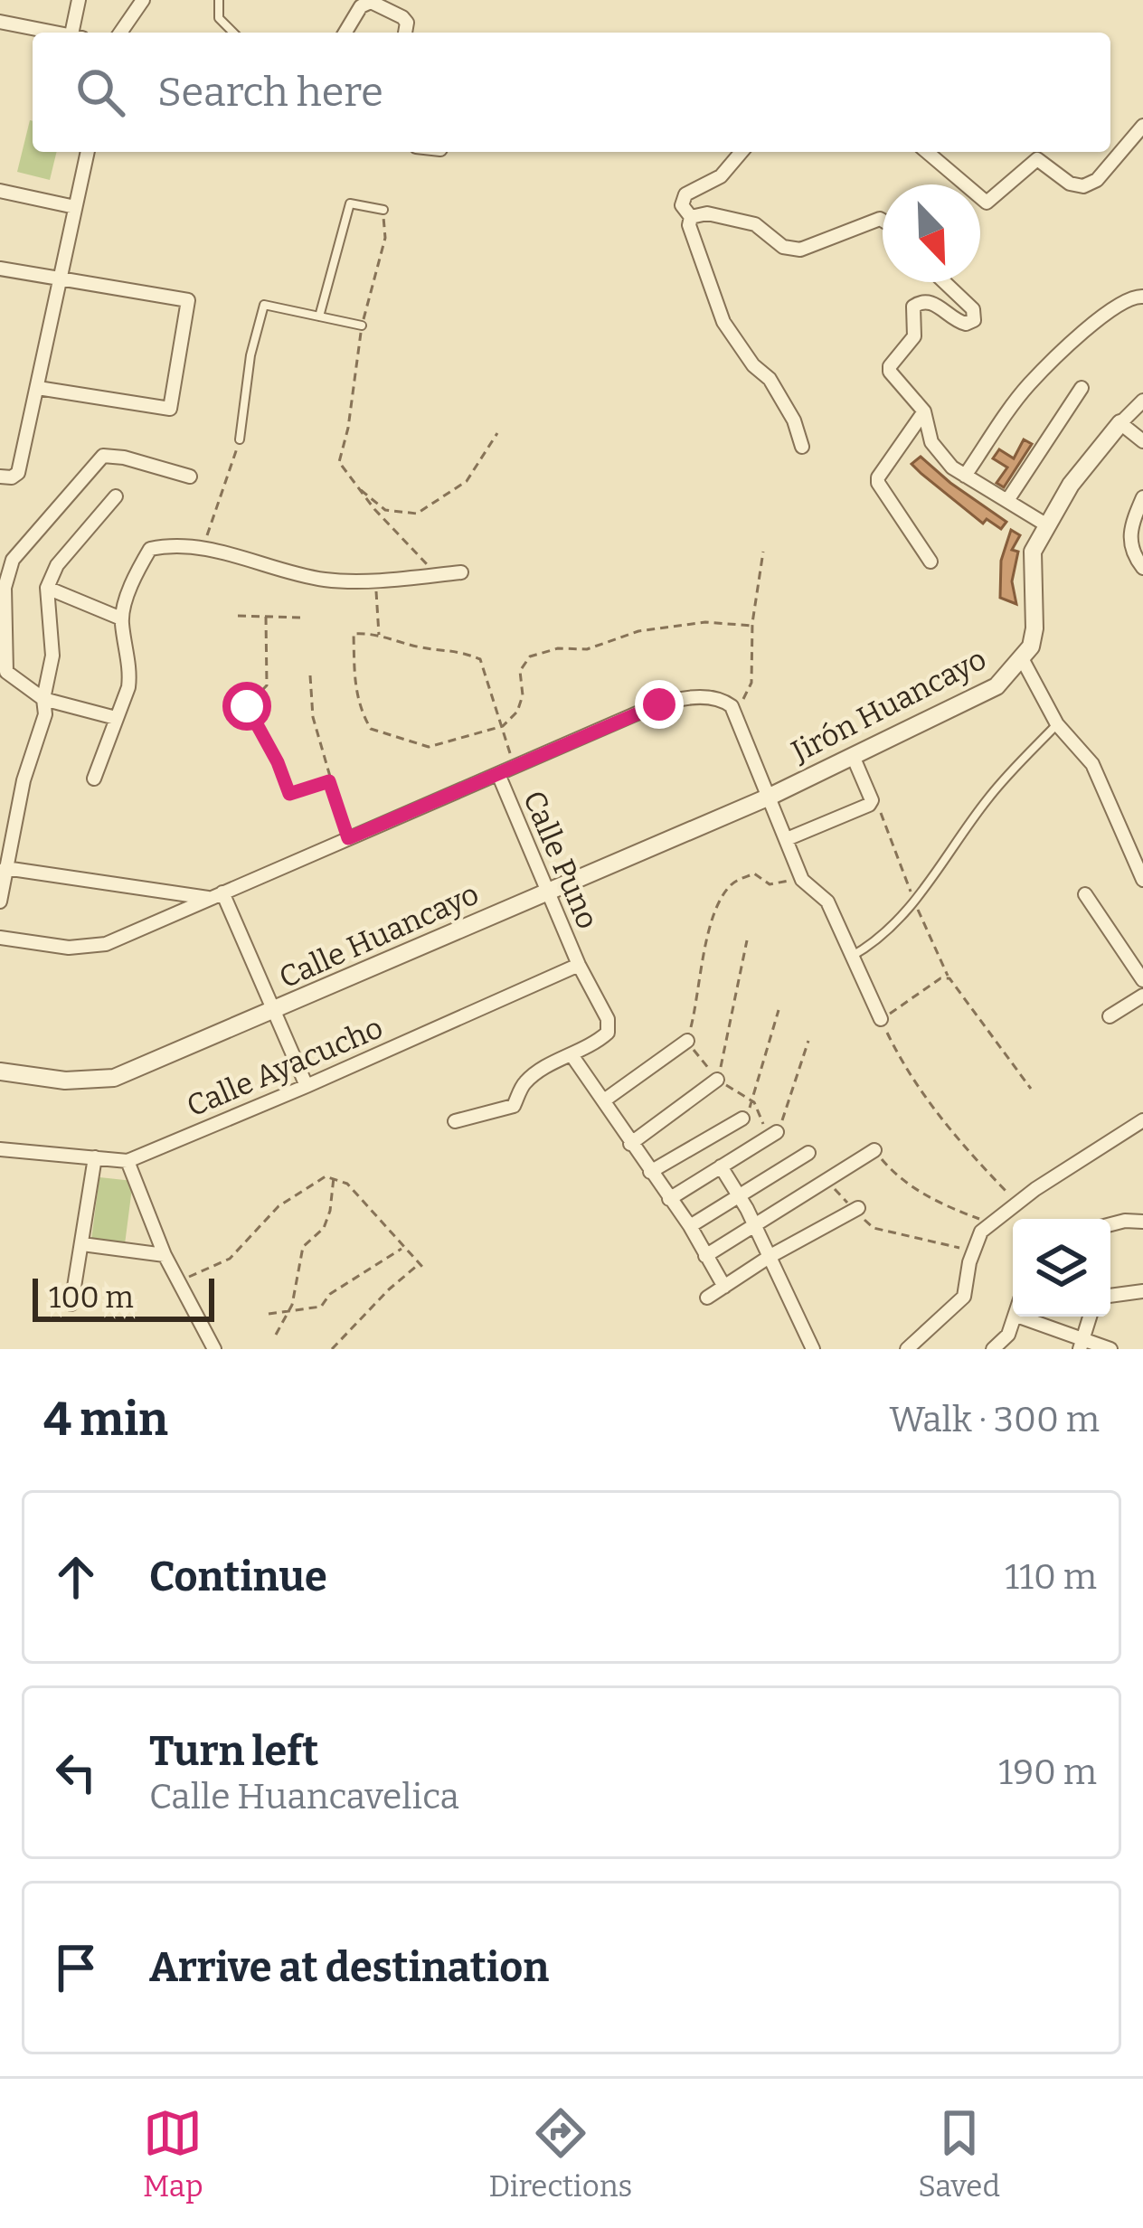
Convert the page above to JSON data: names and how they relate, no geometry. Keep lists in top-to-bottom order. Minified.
{"streets":{"street":["Jirón Huancayo","Calle Puno","Calle Huancayo","Calle Ayacucho"]},"crossings":[["Jirón Huancayo","Calle Huancayo"],["Calle Puno","Calle Huancayo"],["Calle Puno","Calle Ayacucho"]],"scale_bar":"100 m","north":"bottom right","page":{"search":"Search here","scale":"100 m","heading":["4 min","Walk · 300 m"],"list":[["Continue","110 m"],["Turn left","Calle Huancavelica","190 m"],"Arrive at destination"],"nav":["Map","Directions","Saved"]}}
